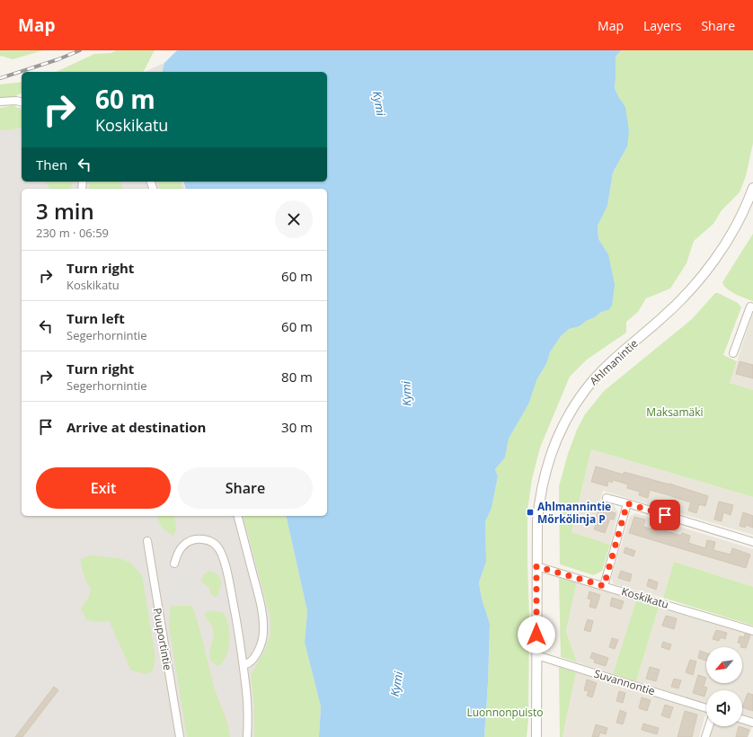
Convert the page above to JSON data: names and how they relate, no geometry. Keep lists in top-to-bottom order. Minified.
{"streets":{"street":["Ahlmanintie","Koskikatu","Puuportintie","Suvannontie"]},"crossings":[["Ahlmanintie","Koskikatu"],["Ahlmanintie","Suvannontie"]],"water":["Kymi"],"parks":["Maksamäki","Luonnonpuisto"],"places":{"transit":["Ahlmannintie Mörkölinja P"]},"north":"bottom left","page":{"header":"Map","nav":["Map","Layers","Share"],"turn":["60 m","Koskikatu"],"then":"Then","heading":["3 min","230 m · 06:59"],"list":[{"name":"Turn right","note":"Koskikatu","value":"60 m"},{"name":"Turn left","note":"Segerhornintie","value":"60 m"},{"name":"Turn right","note":"Segerhornintie","value":"80 m"},{"name":"Arrive at destination","value":"30 m"}],"buttons":["Exit","Share"]}}
